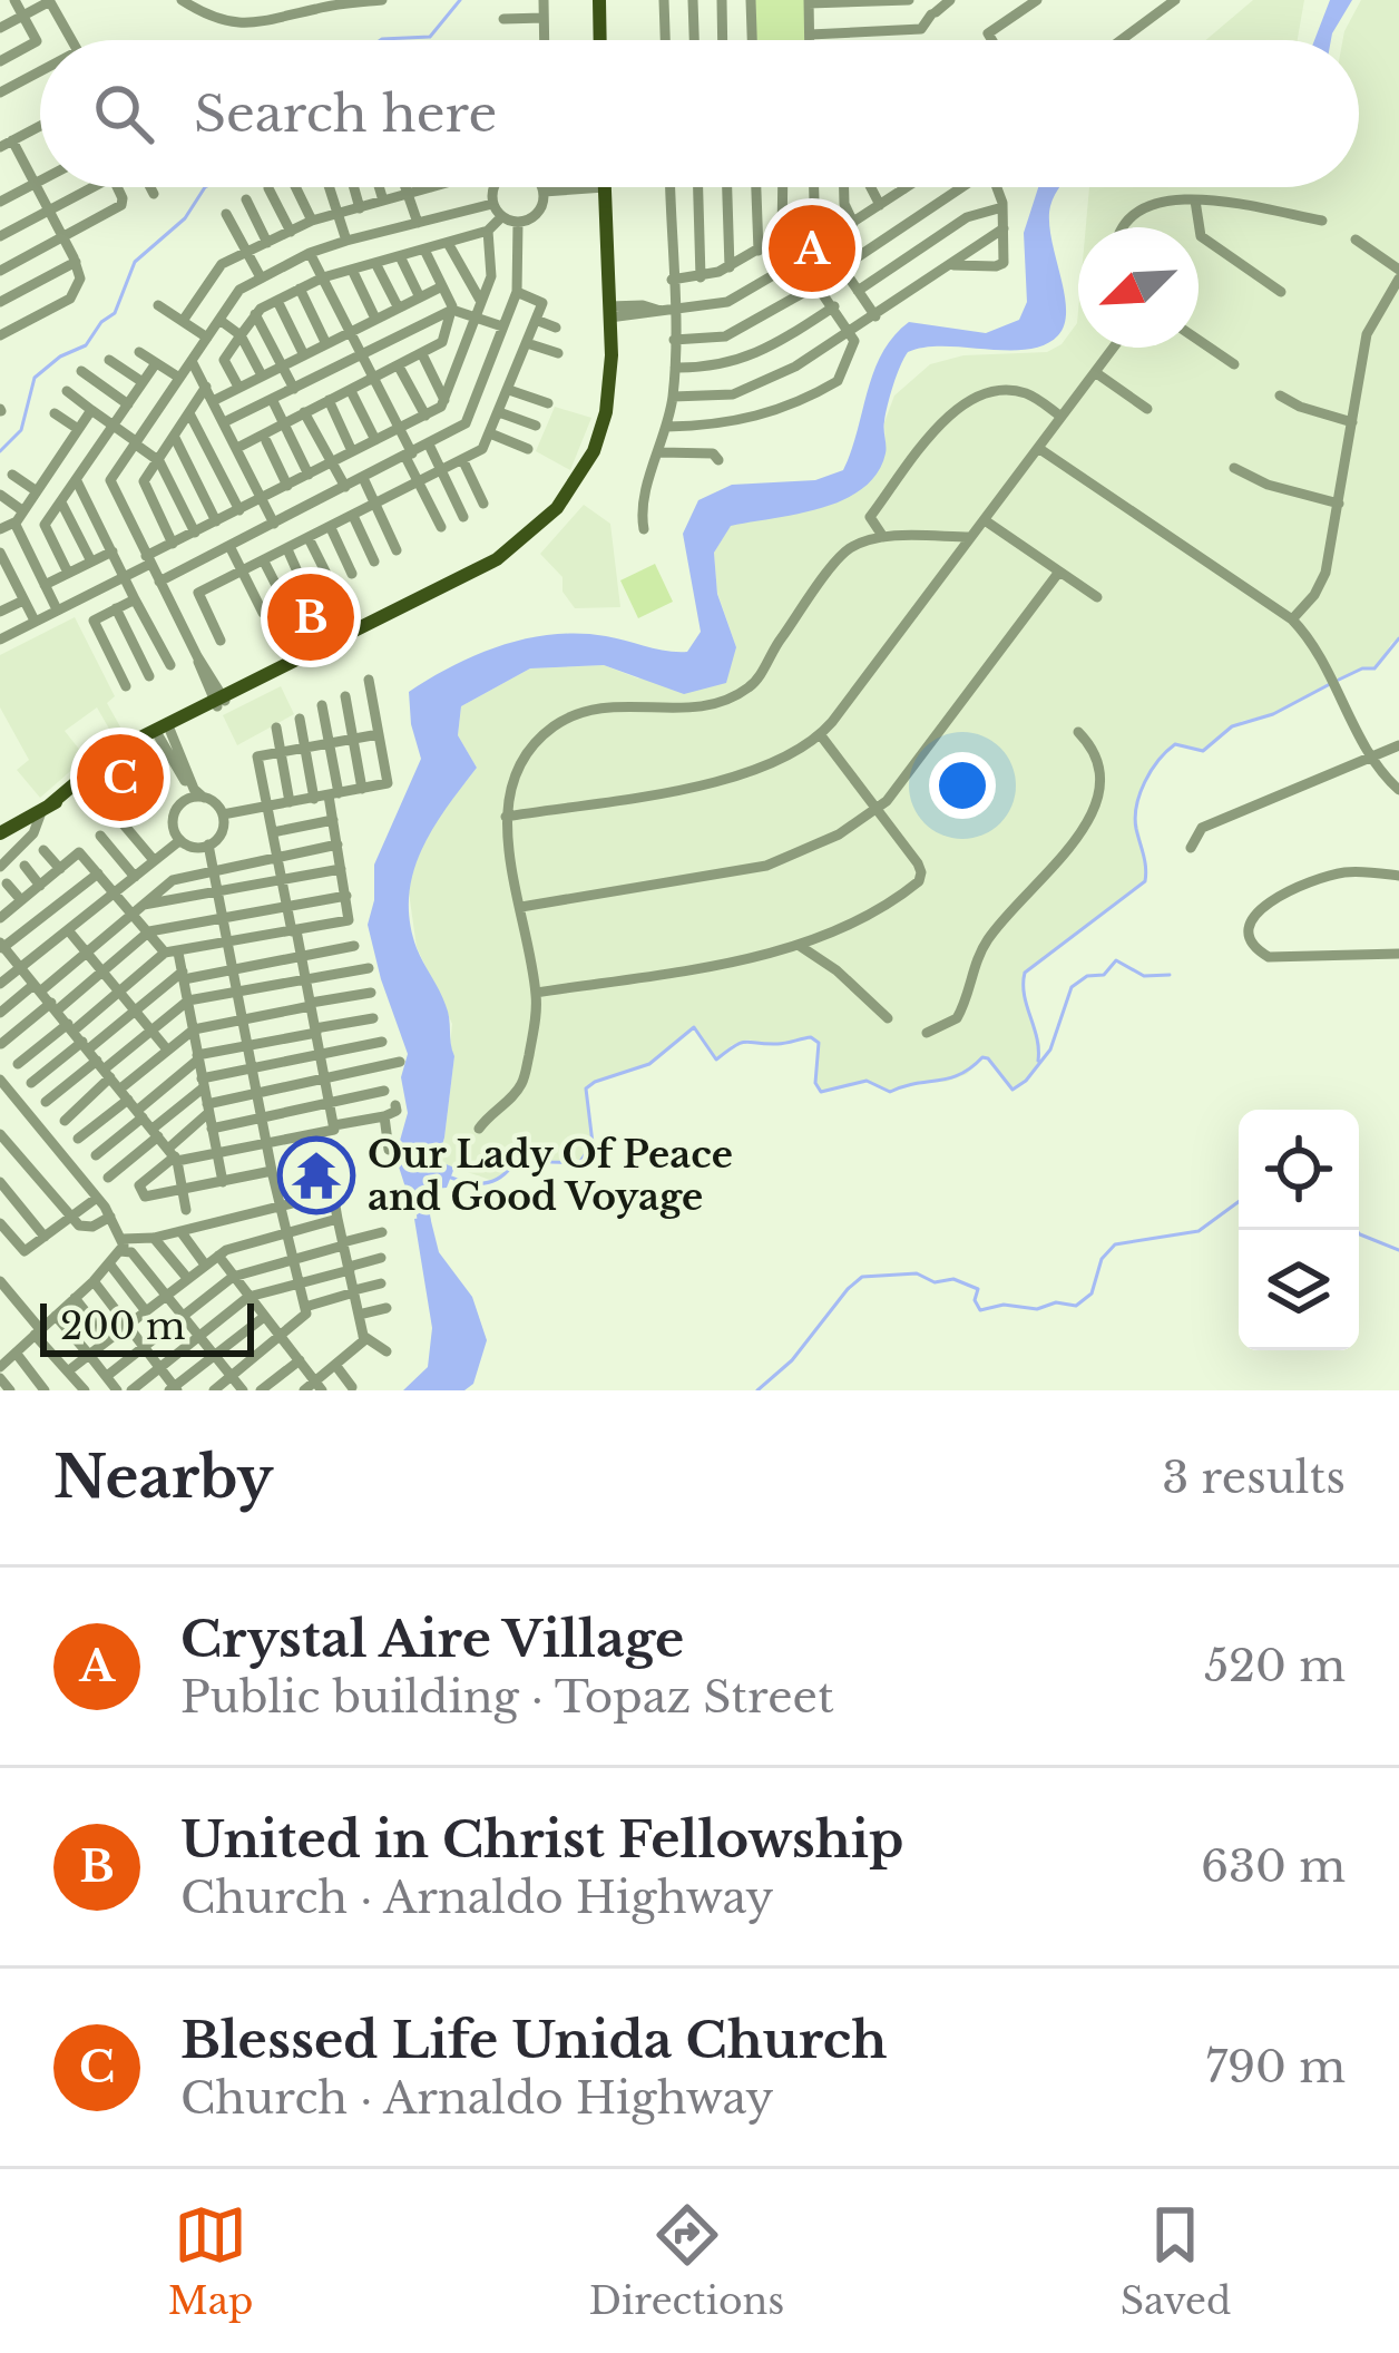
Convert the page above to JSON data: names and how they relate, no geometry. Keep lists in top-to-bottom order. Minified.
{"places":{"temple":["Our Lady Of Peace and Good Voyage"]},"scale_bar":"200 m","north":"bottom left","page":{"search":"Search here","pins":["A","B","C"],"scale":"200 m","heading":["Nearby","3 results"],"list":[{"mark":"A","name":"Crystal Aire Village","note":"Public building · Topaz Street","value":"520 m"},{"mark":"B","name":"United in Christ Fellowship","note":"Church · Arnaldo Highway","value":"630 m"},{"mark":"C","name":"Blessed Life Unida Church","note":"Church · Arnaldo Highway","value":"790 m"}],"nav":["Map","Directions","Saved"]}}
